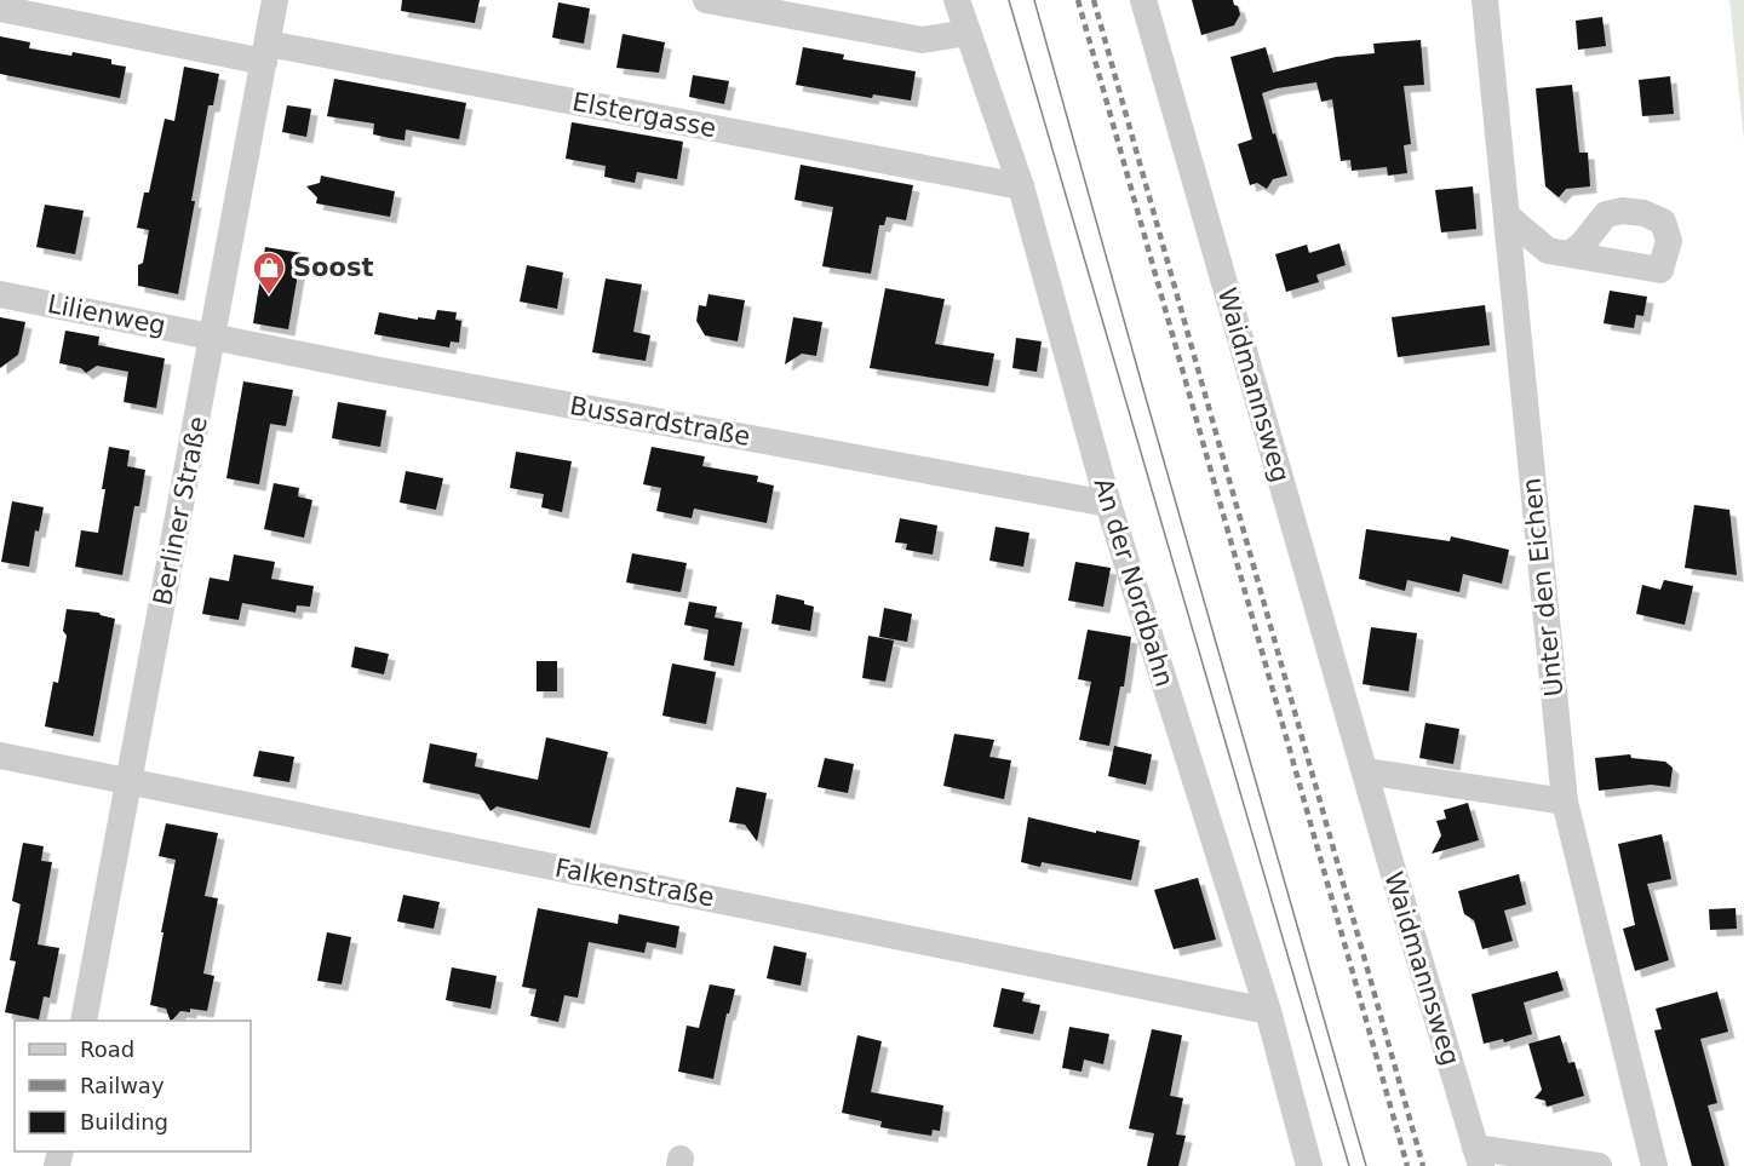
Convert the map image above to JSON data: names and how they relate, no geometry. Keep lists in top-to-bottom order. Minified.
{"streets":{"street":["Elstergasse","Lilienweg","Waidmannsweg","Bussardstraße","Berliner Straße","An der Nordbahn","Unter den Eichen","Falkenstraße"]},"crossings":[["Elstergasse","Berliner Straße"],["Elstergasse","An der Nordbahn"],["Lilienweg","Bussardstraße"],["Lilienweg","Berliner Straße"],["Bussardstraße","Berliner Straße"],["Bussardstraße","An der Nordbahn"],["Berliner Straße","Falkenstraße"],["An der Nordbahn","Falkenstraße"]],"places":{"shop":["Soost"]},"legend":["Road","Railway","Building"]}
